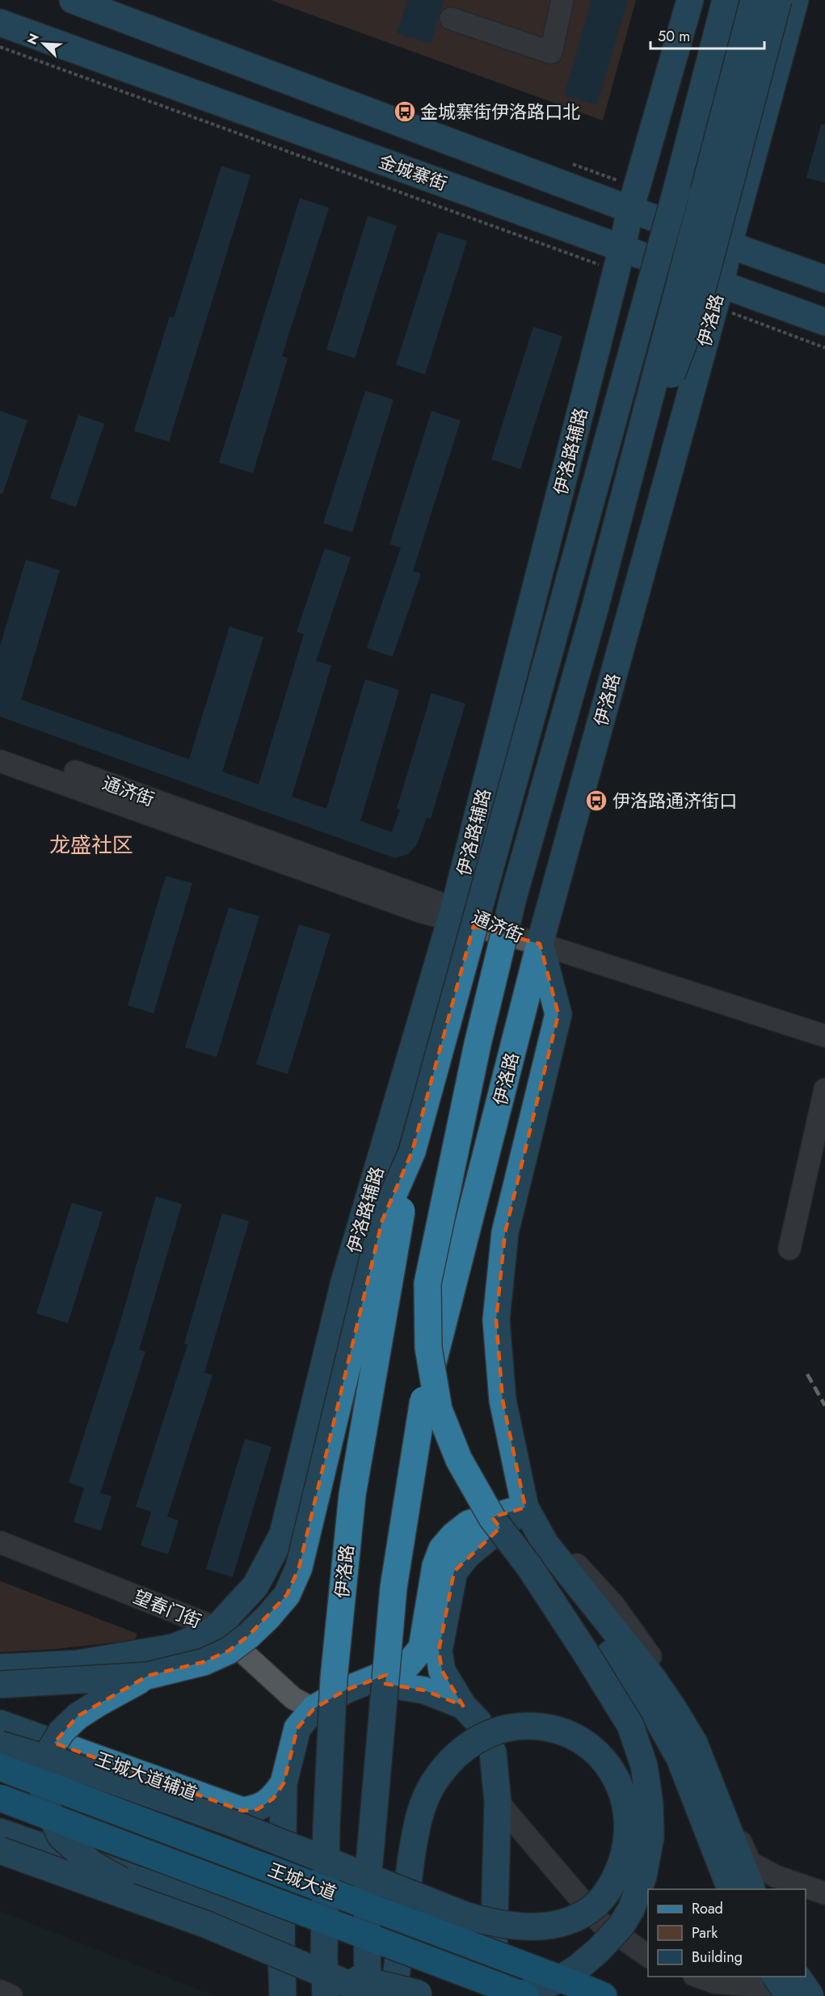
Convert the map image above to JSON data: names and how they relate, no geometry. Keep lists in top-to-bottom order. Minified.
{"streets":{"highway":["王城大道"],"main road":["金城寨街","伊洛路","伊洛路辅路","王城大道辅道"],"street":["通济街","望春门街"]},"crossings":[["金城寨街","伊洛路"],["金城寨街","伊洛路辅路"],["伊洛路","通济街"],["伊洛路辅路","通济街"],["伊洛路辅路","望春门街"]],"districts":["龙盛社区"],"places":{"bus stop":["金城寨街伊洛路口北","伊洛路通济街口"]},"legend":["Road","Park","Building"],"scale_bar":"50 m","north":"top left"}
